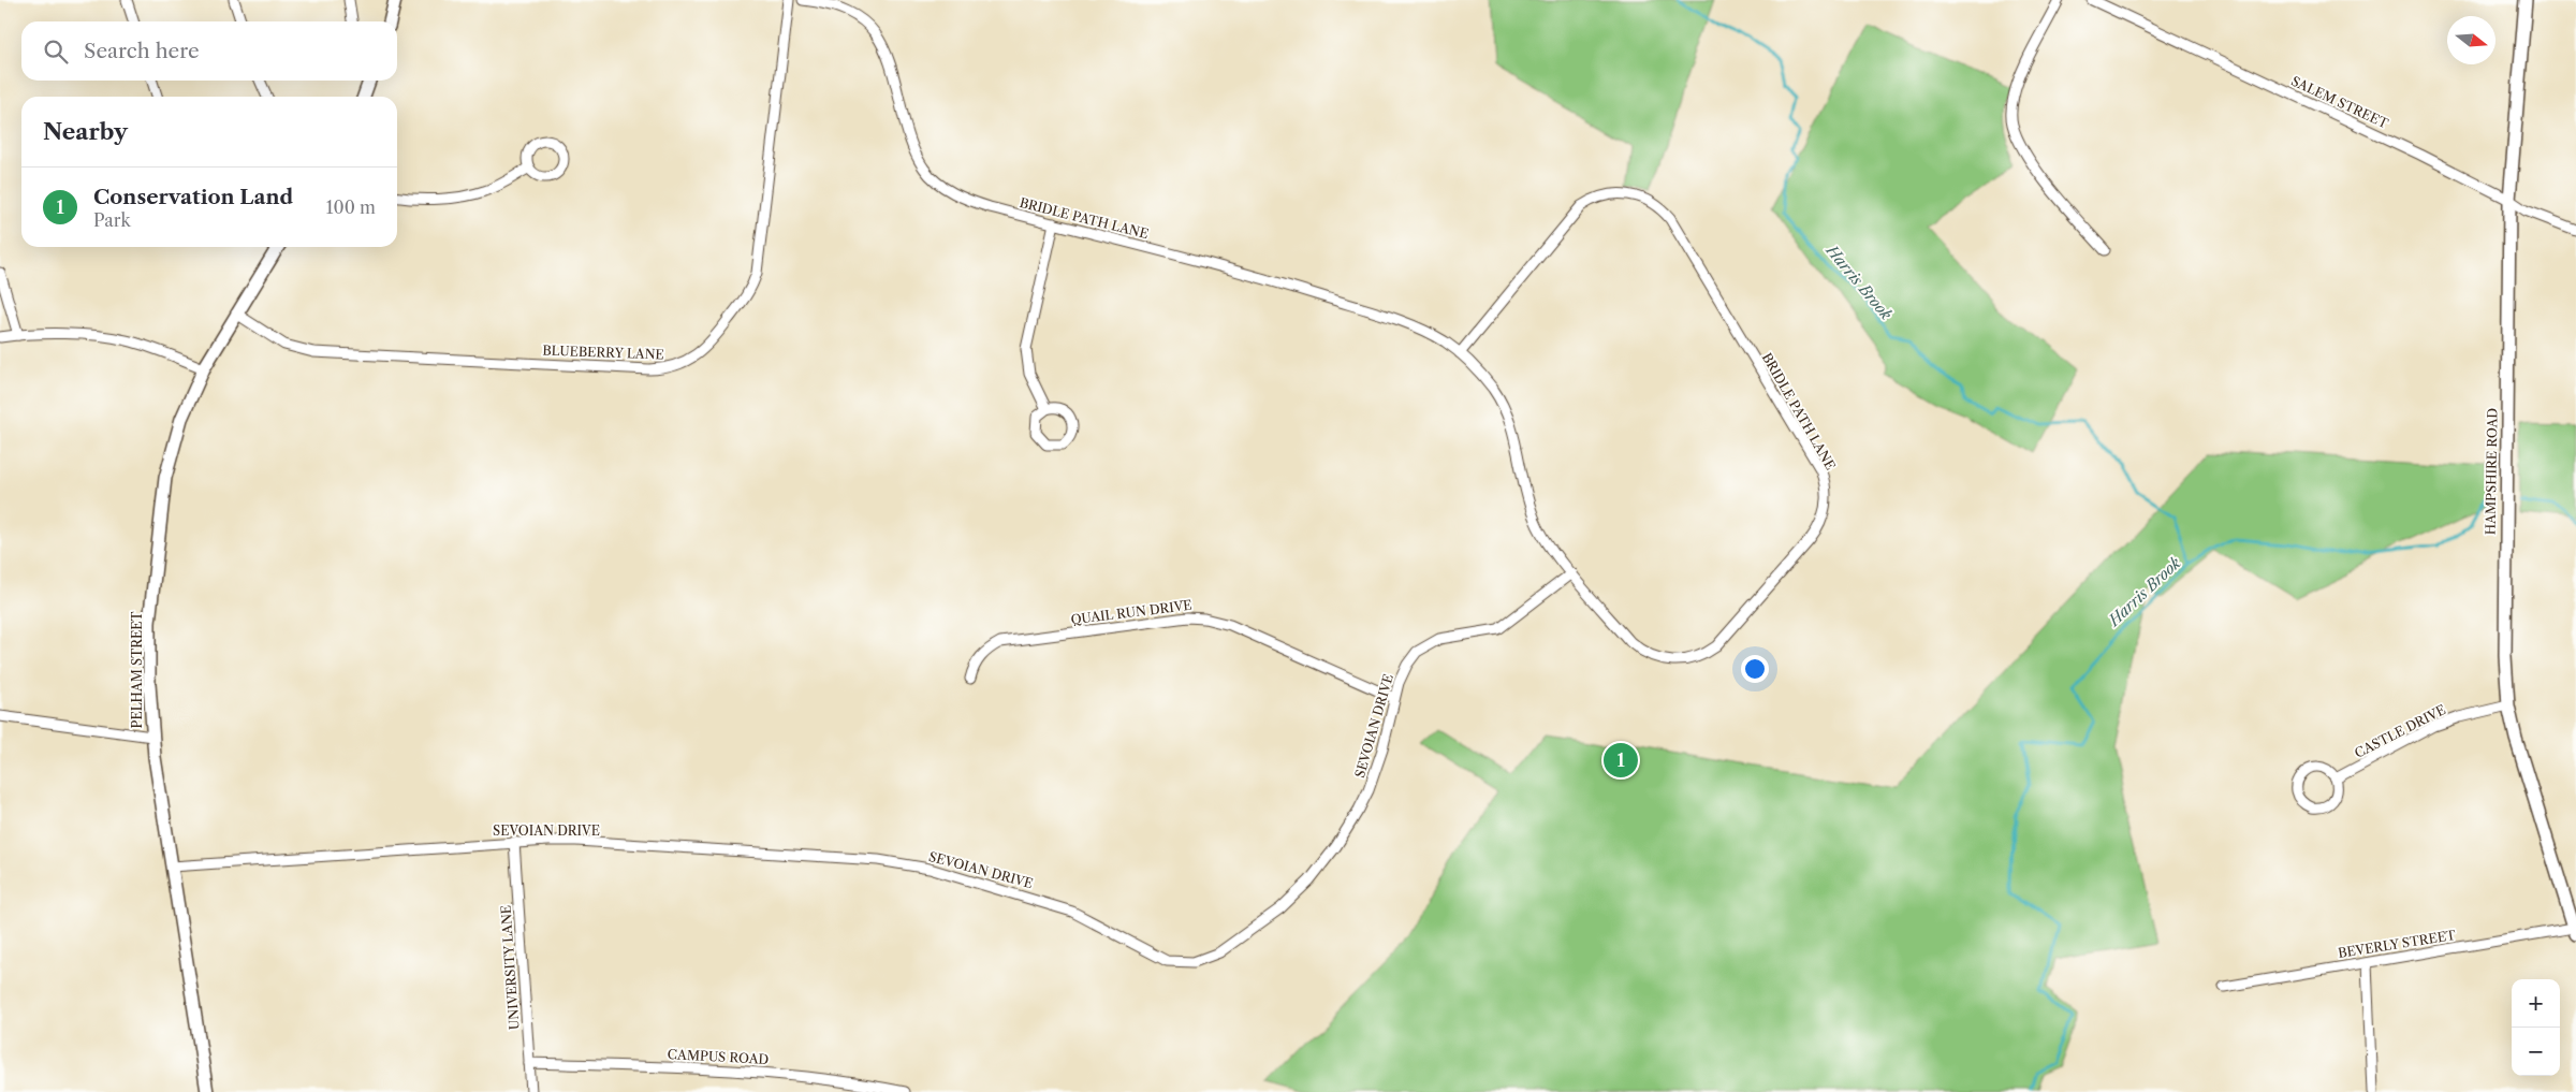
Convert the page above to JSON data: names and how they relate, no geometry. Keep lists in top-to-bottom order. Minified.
{"streets":{"street":["SALEM STREET","BRIDLE PATH LANE","BLUEBERRY LANE","HAMPSHIRE ROAD","QUAIL RUN DRIVE","PELHAM STREET","SEVOIAN DRIVE","CASTLE DRIVE","BEVERLY STREET","UNIVERSITY LANE","CAMPUS ROAD"]},"crossings":[["SALEM STREET","HAMPSHIRE ROAD"],["BRIDLE PATH LANE","SEVOIAN DRIVE"],["BLUEBERRY LANE","PELHAM STREET"],["HAMPSHIRE ROAD","CASTLE DRIVE"],["HAMPSHIRE ROAD","BEVERLY STREET"],["QUAIL RUN DRIVE","SEVOIAN DRIVE"],["PELHAM STREET","SEVOIAN DRIVE"],["SEVOIAN DRIVE","UNIVERSITY LANE"],["UNIVERSITY LANE","CAMPUS ROAD"]],"water":["Harris Brook"],"north":"right","page":{"search":"Search here","heading":"Nearby","list":[{"mark":"1","name":"Conservation Land","note":"Park","value":"100 m"}],"pins":"1","map_buttons":["+","−"]}}
